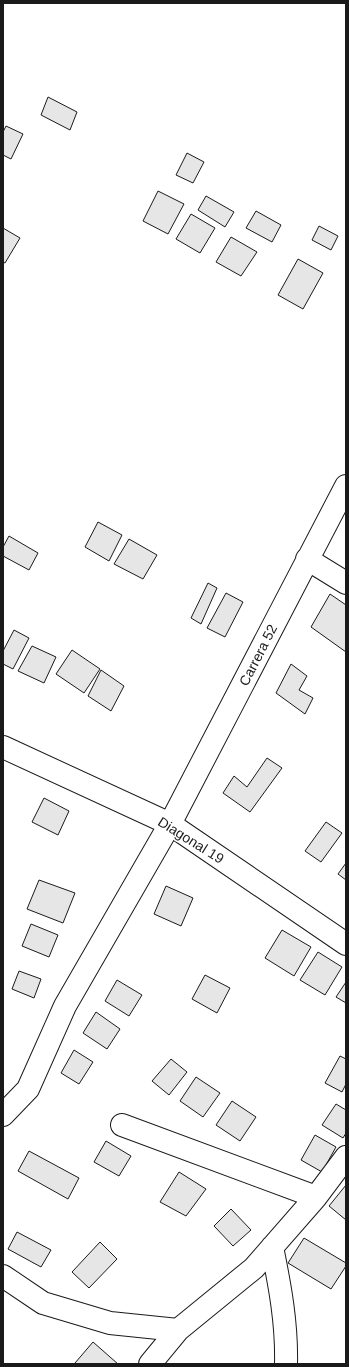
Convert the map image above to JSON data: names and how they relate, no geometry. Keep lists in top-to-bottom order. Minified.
{"streets":{"street":["Carrera 52","Diagonal 19"]},"crossings":[["Carrera 52","Diagonal 19"]]}
